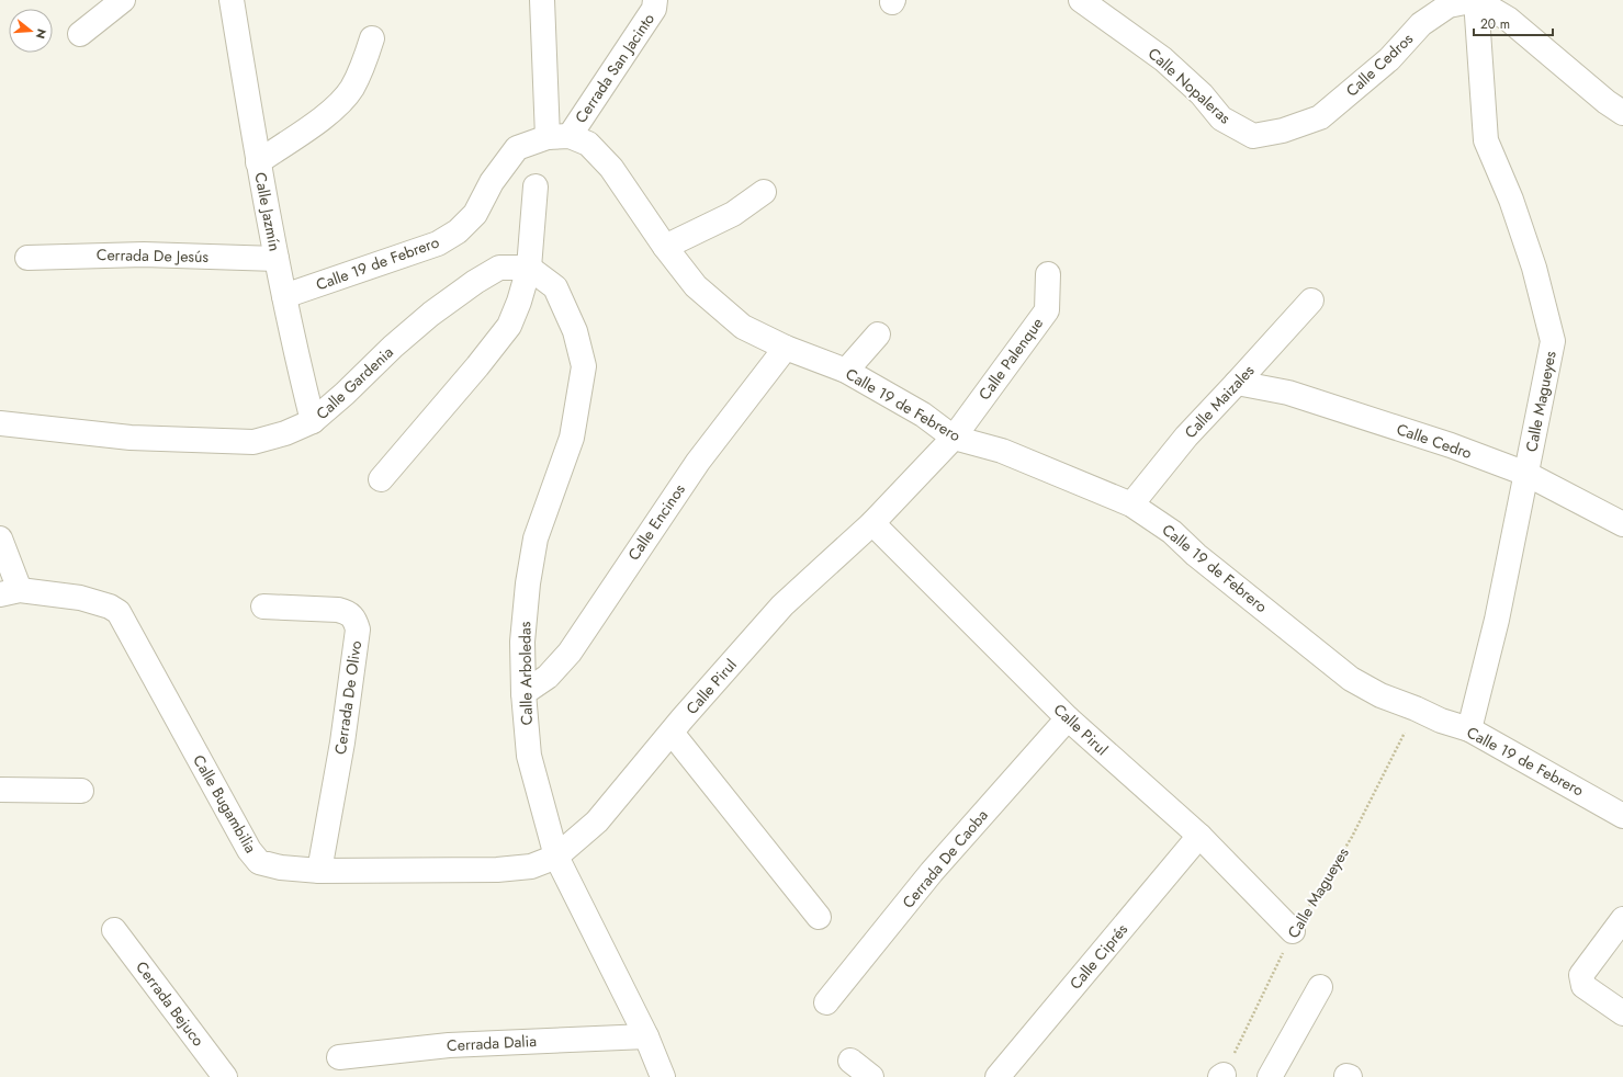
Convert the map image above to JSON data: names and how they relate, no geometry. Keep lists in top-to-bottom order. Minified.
{"streets":{"street":["Calle Cedros","Cerrada San Jacinto","Calle Nopaleras","Calle Jazmín","Cerrada De Jesús","Calle 19 de Febrero","Calle Palenque","Calle Gardenia","Calle Maizales","Calle Magueyes","Calle Cedro","Calle Encinos","Calle Arboledas","Calle Pirul","Cerrada De Olivo","Calle Bugambilia","Cerrada De Caoba","Calle Ciprés","Cerrada Bejuco","Cerrada Dalia"]},"crossings":[["Calle Cedros","Calle Nopaleras"],["Calle Cedros","Calle Magueyes"],["Cerrada San Jacinto","Calle 19 de Febrero"],["Calle Jazmín","Cerrada De Jesús"],["Calle Jazmín","Calle 19 de Febrero"],["Calle Jazmín","Calle Gardenia"],["Calle 19 de Febrero","Calle Palenque"],["Calle 19 de Febrero","Calle Maizales"],["Calle 19 de Febrero","Calle Magueyes"],["Calle 19 de Febrero","Calle Encinos"],["Calle 19 de Febrero","Calle Pirul"],["Calle Palenque","Calle Pirul"],["Calle Gardenia","Calle Arboledas"],["Calle Maizales","Calle Cedro"],["Calle Magueyes","Calle Cedro"],["Calle Magueyes","Calle Pirul"],["Calle Encinos","Calle Arboledas"],["Calle Arboledas","Calle Pirul"],["Calle Arboledas","Calle Bugambilia"],["Calle Arboledas","Cerrada Dalia"],["Calle Pirul","Calle Bugambilia"],["Calle Pirul","Cerrada De Caoba"],["Calle Pirul","Calle Ciprés"],["Cerrada De Olivo","Calle Bugambilia"]],"scale_bar":"20 m","north":"right"}
